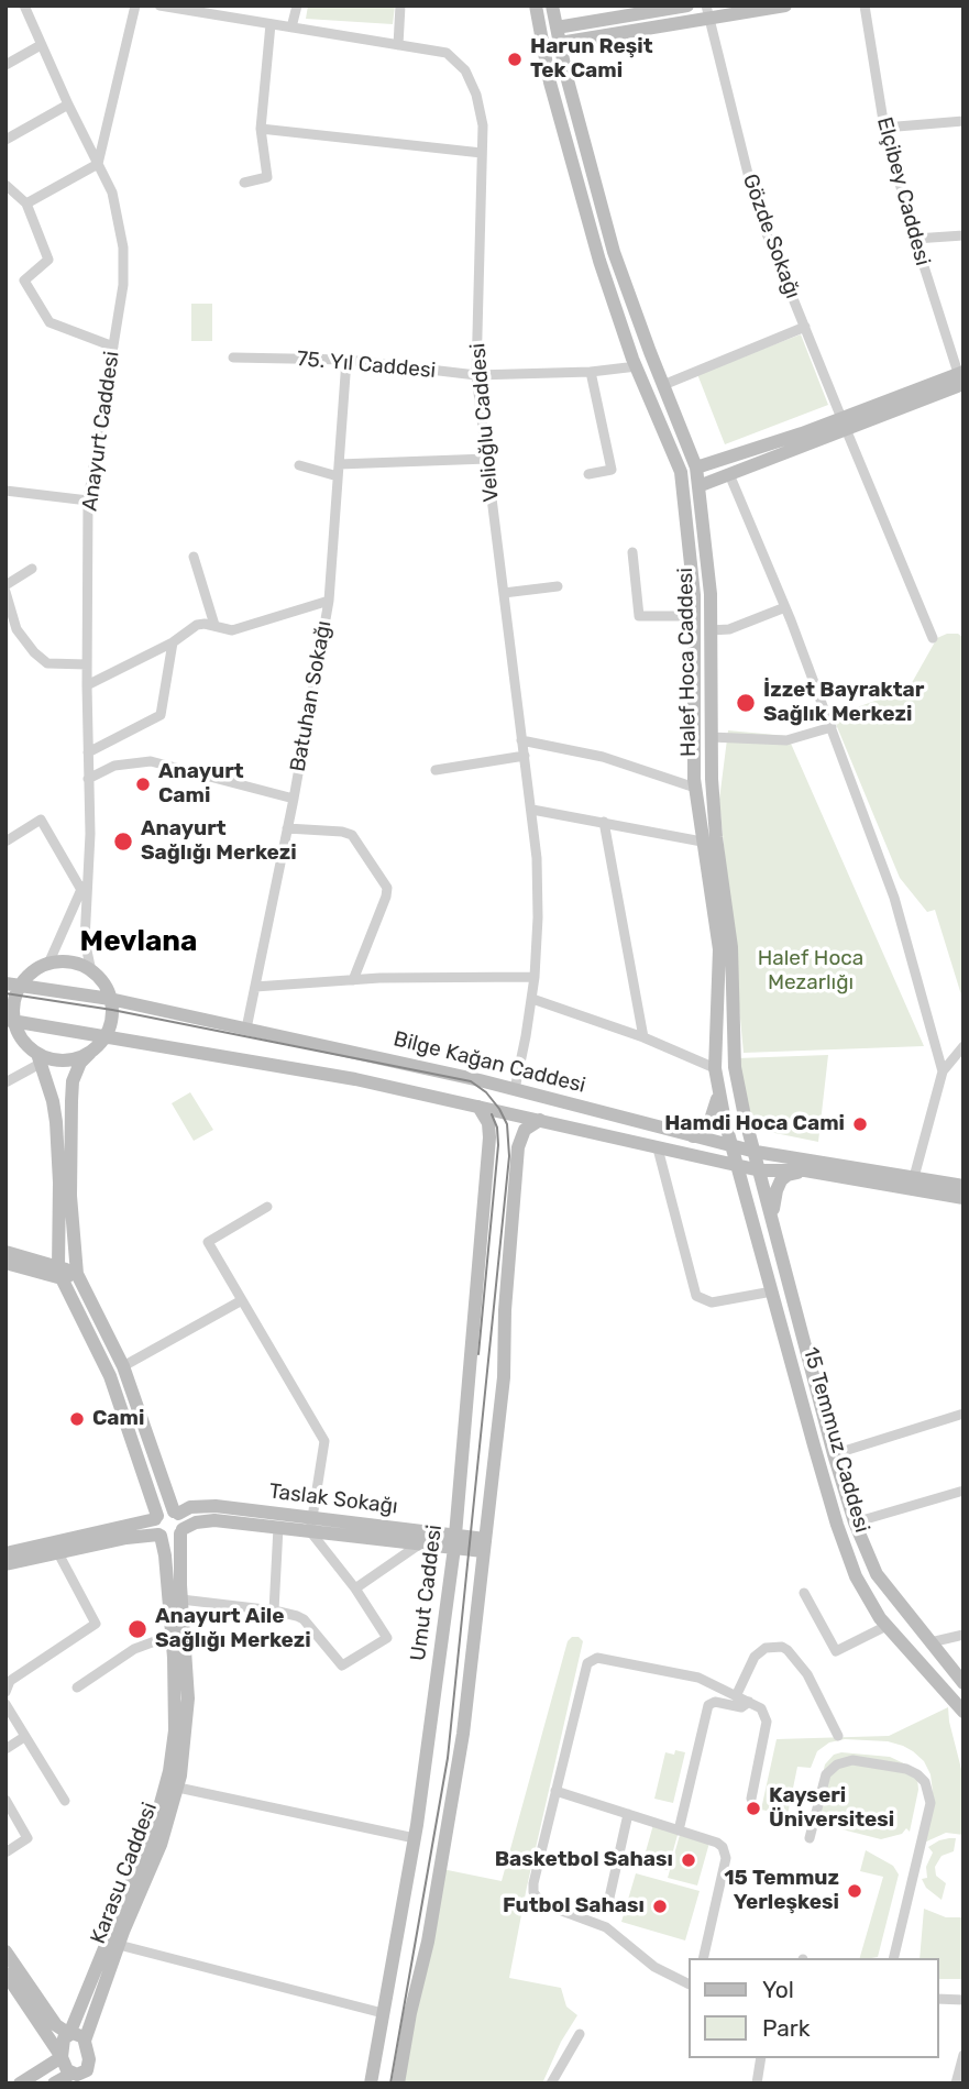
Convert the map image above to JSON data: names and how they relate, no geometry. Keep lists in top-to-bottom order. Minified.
{"streets":{"street":["Elçibey Caddesi","Gözde Sokağı","75. Yıl Caddesi","Velioğlu Caddesi","Anayurt Caddesi","Halef Hoca Caddesi","Batuhan Sokağı","Bilge Kağan Caddesi","15 Temmuz Caddesi","Taslak Sokağı","Umut Caddesi","Karasu Caddesi"]},"crossings":[["75. Yıl Caddesi","Velioğlu Caddesi"],["75. Yıl Caddesi","Halef Hoca Caddesi"],["75. Yıl Caddesi","Batuhan Sokağı"],["Velioğlu Caddesi","Bilge Kağan Caddesi"],["Halef Hoca Caddesi","Bilge Kağan Caddesi"],["Halef Hoca Caddesi","15 Temmuz Caddesi"],["Batuhan Sokağı","Bilge Kağan Caddesi"],["Bilge Kağan Caddesi","15 Temmuz Caddesi"],["Bilge Kağan Caddesi","Umut Caddesi"],["Taslak Sokağı","Umut Caddesi"],["Taslak Sokağı","Karasu Caddesi"]],"districts":["Mevlana"],"parks":["Halef Hoca Mezarlığı"],"places":["Harun Reşit Tek Cami","İzzet Bayraktar Sağlık Merkezi","Anayurt Cami","Anayurt Sağlığı Merkezi","Hamdi Hoca Cami","Cami","Anayurt Aile Sağlığı Merkezi","Kayseri Üniversitesi","Basketbol Sahası","15 Temmuz Yerleşkesi","Futbol Sahası"],"legend":["Yol","Park"]}
